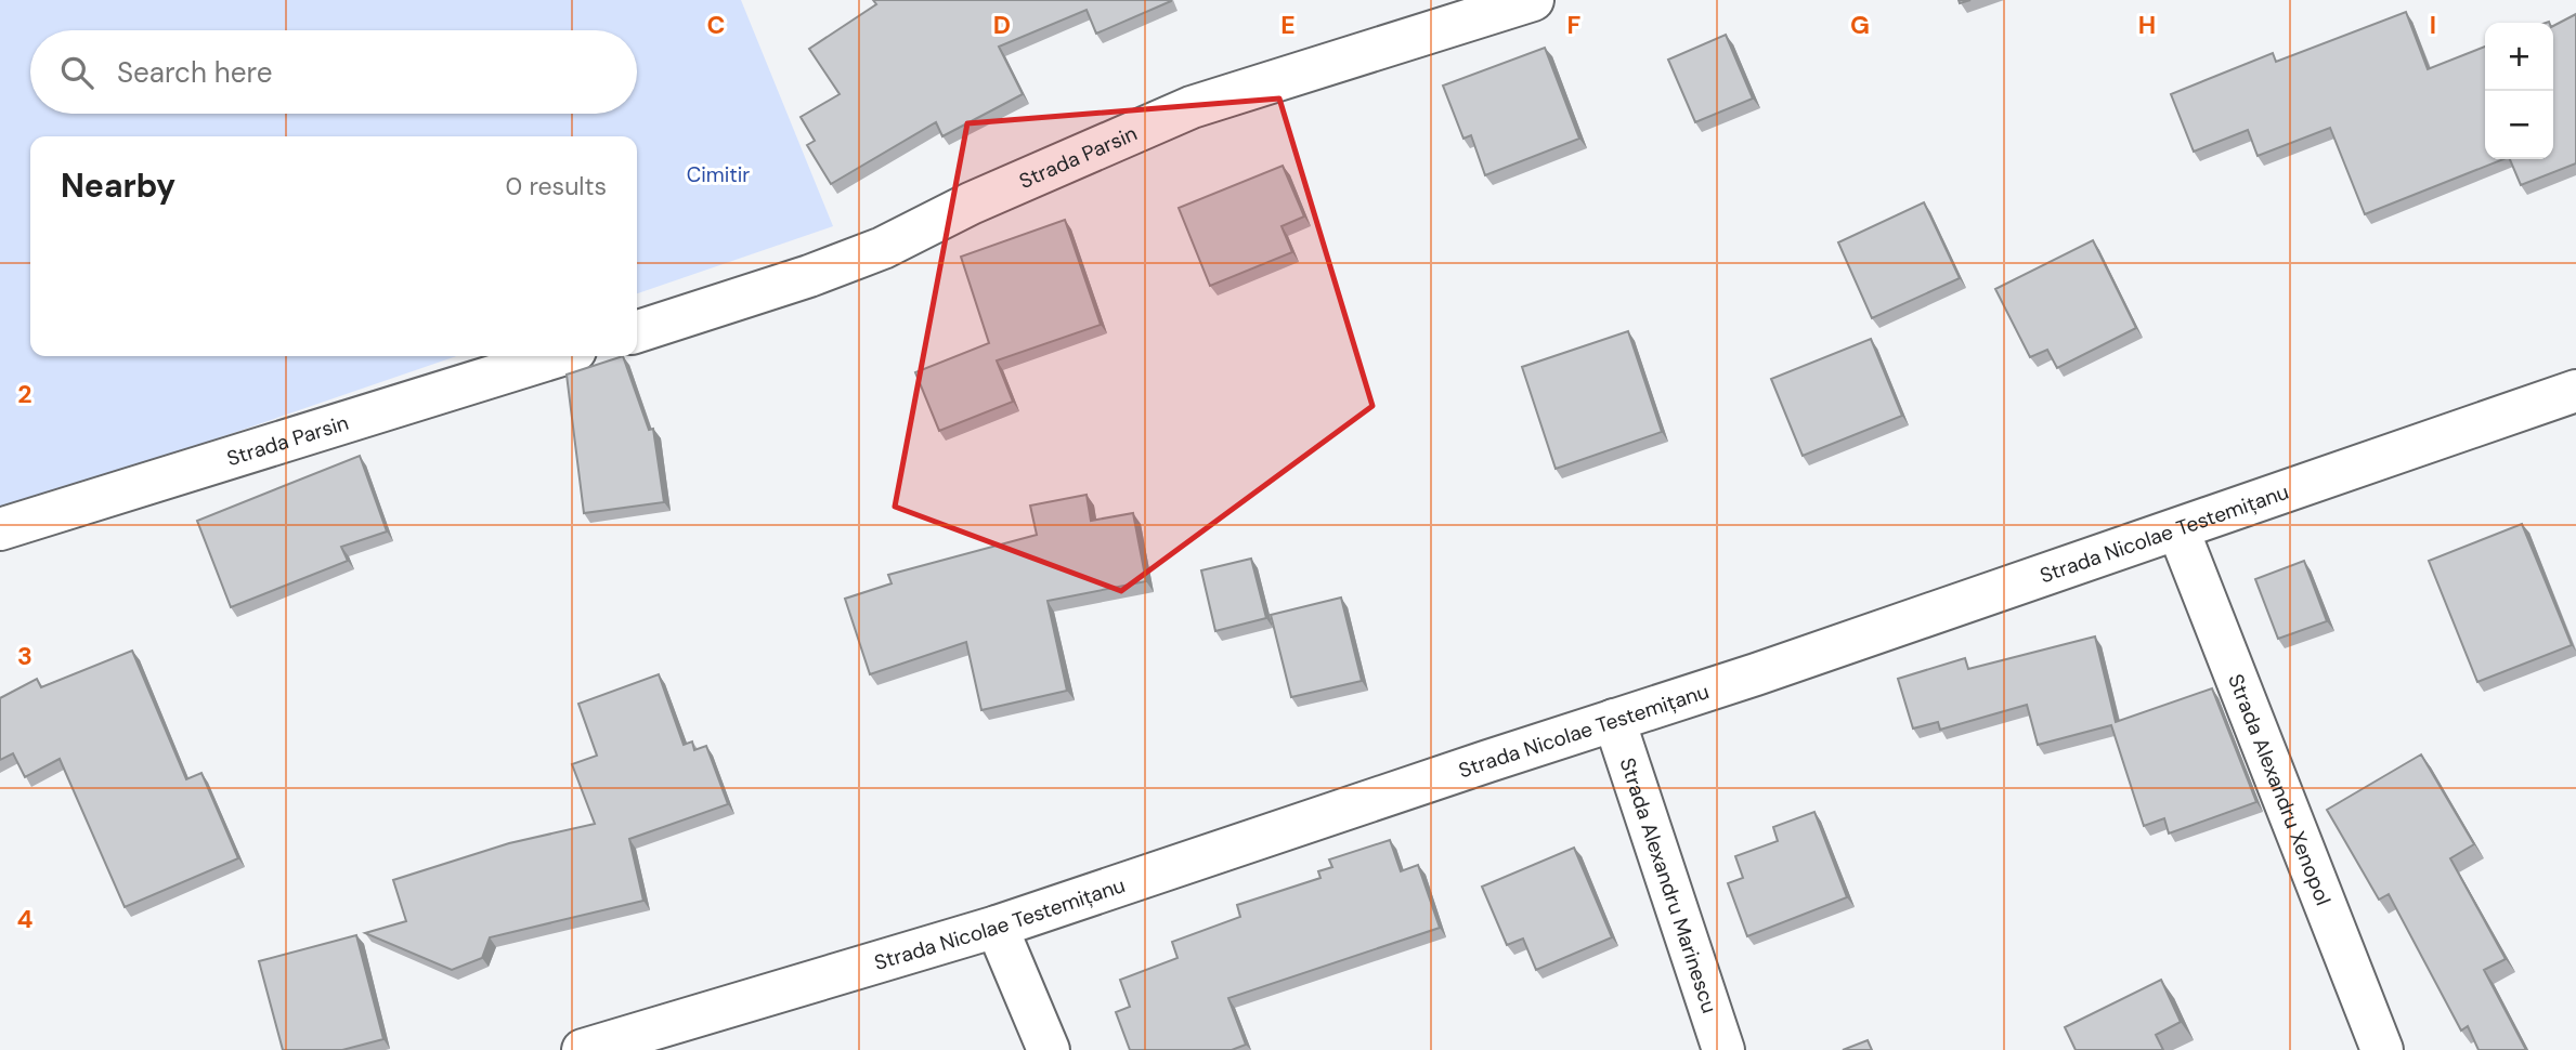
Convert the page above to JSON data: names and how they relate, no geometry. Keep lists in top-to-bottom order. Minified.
{"streets":{"street":["Strada Parsin","Strada Nicolae Testemițanu","Strada Alexandru Xenopol","Strada Alexandru Marinescu"]},"crossings":[["Strada Nicolae Testemițanu","Strada Alexandru Xenopol"],["Strada Nicolae Testemițanu","Strada Alexandru Marinescu"]],"parks":["Cimitir"],"page":{"map_buttons":["+","−"],"search":"Search here","heading":["Nearby","0 results"]},"grid":{"columns":["C","D","E","F","G","H","I"],"rows":["2","3","4"]}}
